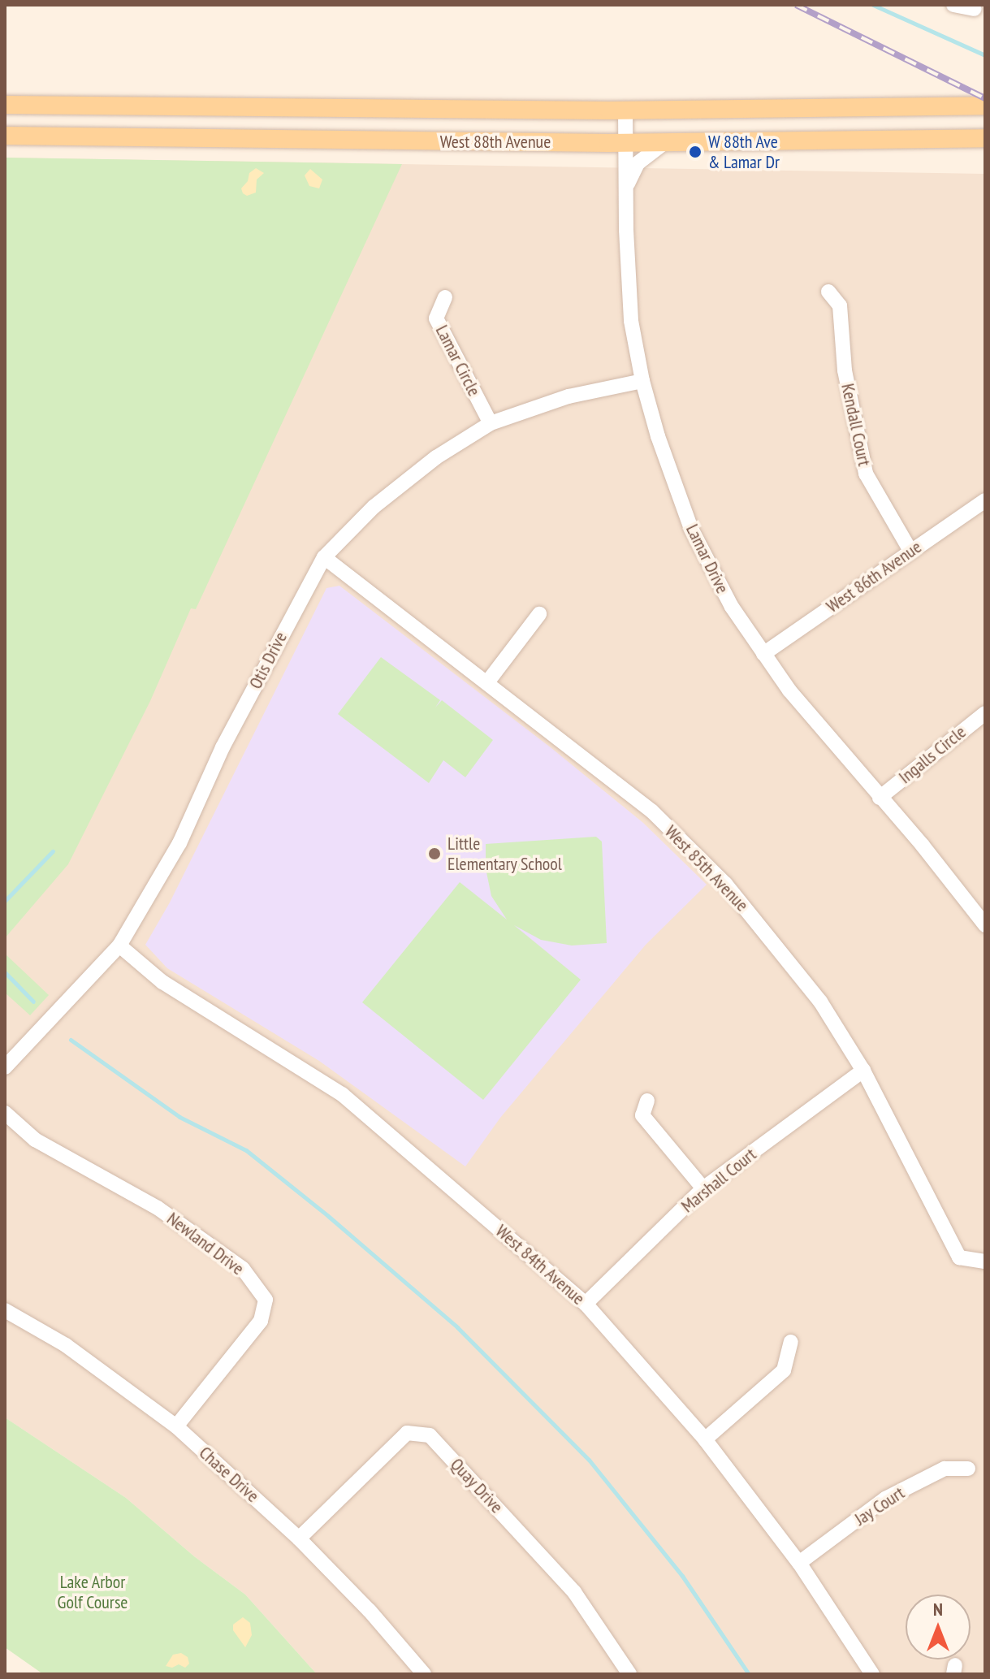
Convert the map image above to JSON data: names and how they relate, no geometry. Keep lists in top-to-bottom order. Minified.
{"streets":{"main road":["West 88th Avenue"],"street":["Lamar Circle","Kendall Court","Lamar Drive","West 86th Avenue","Otis Drive","Ingalls Circle","West 85th Avenue","Marshall Court","Newland Drive","West 84th Avenue","Chase Drive","Quay Drive","Jay Court"]},"crossings":[["West 88th Avenue","Lamar Drive"],["Lamar Circle","Otis Drive"],["Kendall Court","West 86th Avenue"],["Lamar Drive","West 86th Avenue"],["Lamar Drive","Otis Drive"],["Lamar Drive","Ingalls Circle"],["Otis Drive","West 85th Avenue"],["Otis Drive","West 84th Avenue"],["West 85th Avenue","Marshall Court"],["Marshall Court","West 84th Avenue"],["Newland Drive","Chase Drive"],["West 84th Avenue","Jay Court"],["Chase Drive","Quay Drive"]],"parks":["Lake Arbor Golf Course"],"places":["W 88th Ave & Lamar Dr","Little Elementary School"],"north":"top"}
